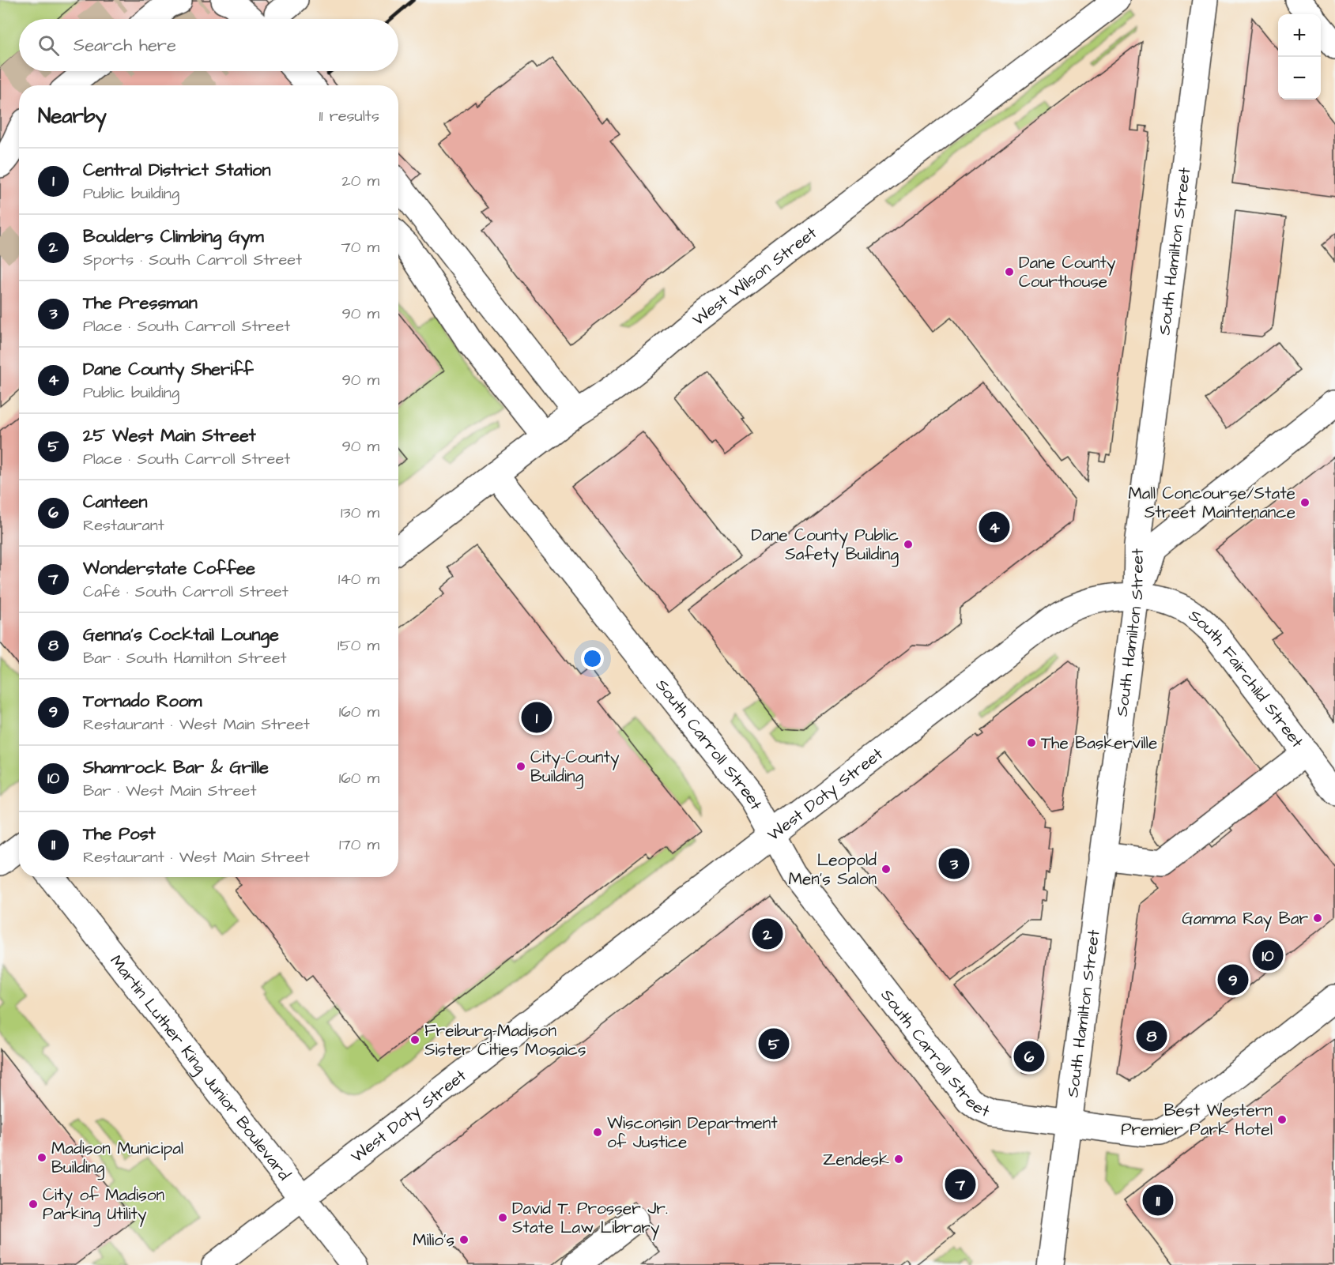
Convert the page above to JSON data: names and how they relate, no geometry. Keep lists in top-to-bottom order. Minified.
{"streets":{"street":["South Hamilton Street","West Wilson Street","South Fairchild Street","South Carroll Street","West Doty Street","Martin Luther King Junior Boulevard"]},"crossings":[["South Hamilton Street","South Fairchild Street"],["South Hamilton Street","South Carroll Street"],["South Hamilton Street","West Doty Street"],["West Wilson Street","South Carroll Street"],["South Fairchild Street","West Doty Street"],["South Carroll Street","West Doty Street"],["West Doty Street","Martin Luther King Junior Boulevard"]],"places":["Dane County Courthouse","Mall Concourse/State Street Maintenance","Dane County Public Safety Building","The Baskerville","City-County Building","Leopold Men's Salon","Gamma Ray Bar","Freiburg-Madison Sister Cities Mosaics","Best Western Premier Park Hotel","Wisconsin Department of Justice","Madison Municipal Building","Zendesk","City of Madison Parking Utility","David T. Prosser Jr. State Law Library","Milio's"],"page":{"map_buttons":["+","−"],"search":"Search here","heading":["Nearby","11 results"],"list":[{"mark":"1","name":"Central District Station","note":"Public building","value":"20 m"},{"mark":"2","name":"Boulders Climbing Gym","note":"Sports · South Carroll Street","value":"70 m"},{"mark":"3","name":"The Pressman","note":"Place · South Carroll Street","value":"90 m"},{"mark":"4","name":"Dane County Sheriff","note":"Public building","value":"90 m"},{"mark":"5","name":"25 West Main Street","note":"Place · South Carroll Street","value":"90 m"},{"mark":"6","name":"Canteen","note":"Restaurant","value":"130 m"},{"mark":"7","name":"Wonderstate Coffee","note":"Café · South Carroll Street","value":"140 m"},{"mark":"8","name":"Genna's Cocktail Lounge","note":"Bar · South Hamilton Street","value":"150 m"},{"mark":"9","name":"Tornado Room","note":"Restaurant · West Main Street","value":"160 m"},{"mark":"10","name":"Shamrock Bar & Grille","note":"Bar · West Main Street","value":"160 m"},{"mark":"11","name":"The Post","note":"Restaurant · West Main Street","value":"170 m"}],"pins":["4","1","3","2","10","9","8","5","6","7","11"]}}
